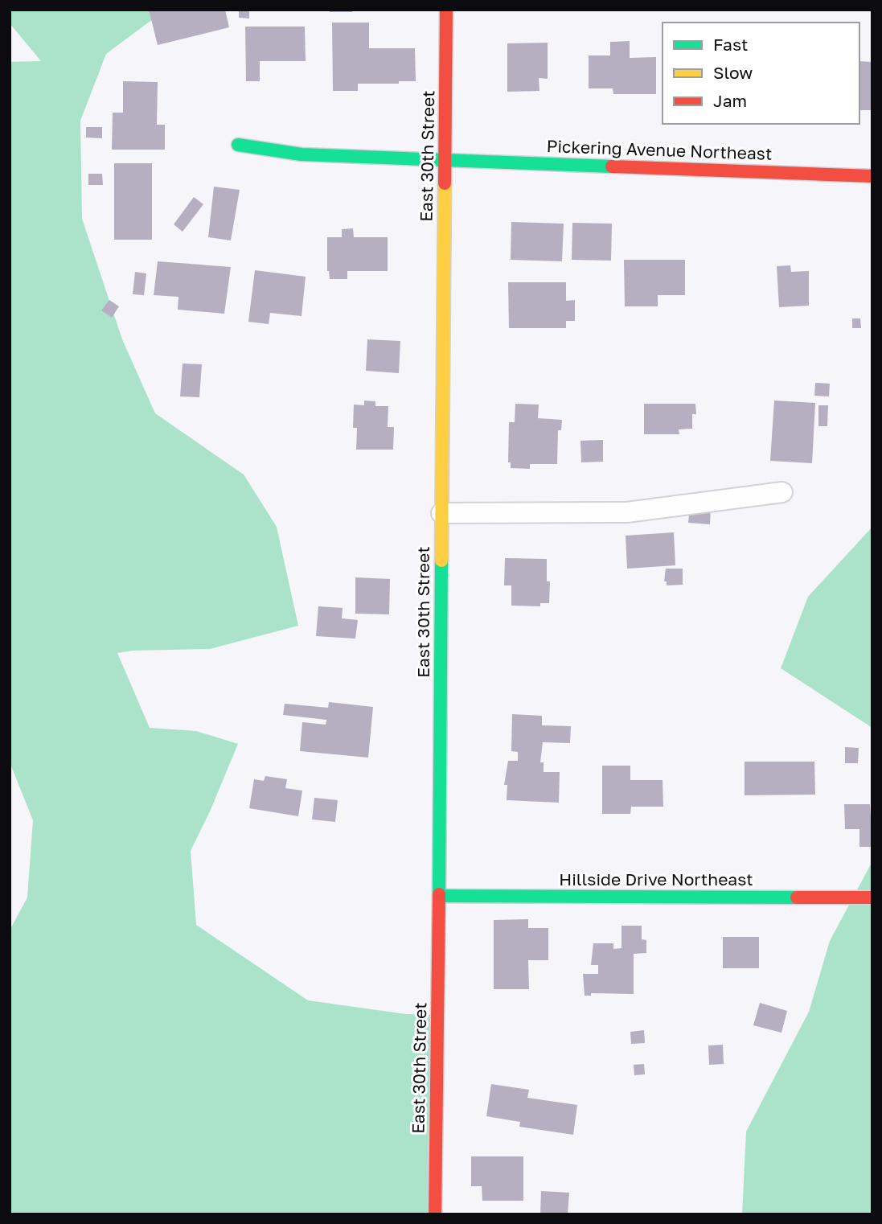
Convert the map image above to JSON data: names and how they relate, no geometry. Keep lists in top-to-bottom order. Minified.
{"streets":{"street":["Pickering Avenue Northeast","East 30th Street","Hillside Drive Northeast"]},"crossings":[["Pickering Avenue Northeast","East 30th Street"],["East 30th Street","Hillside Drive Northeast"]],"legend":["Fast","Slow","Jam"]}
